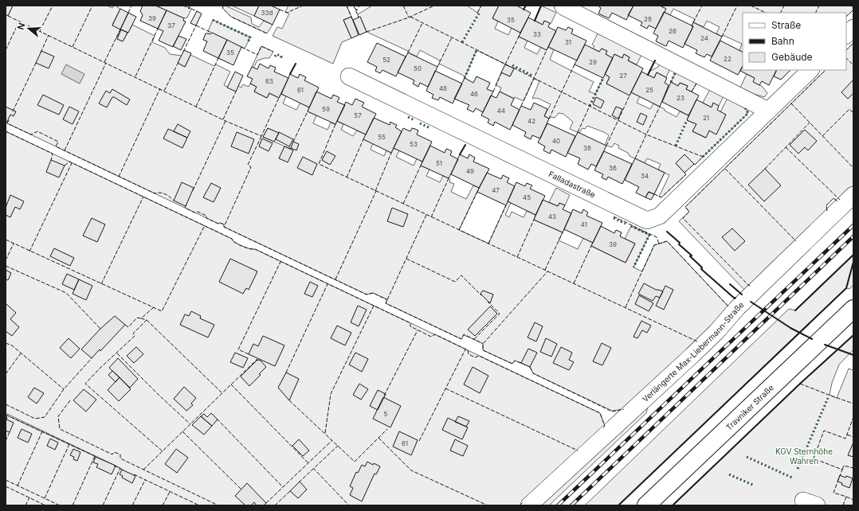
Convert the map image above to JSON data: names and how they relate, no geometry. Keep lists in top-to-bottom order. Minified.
{"streets":{"main road":["Travniker Straße"],"street":["Falladastraße","Verlängerte Max-Liebermann-Straße"]},"parks":["KGV Sternhöhe Wahren"],"house_numbers":["33d","39","28","35","37","26","33","24","31","35","22","52","29","50","27","63","48","61","25","46","23","59","44","57","21","42","55","40","53","38","51","36","49","34","47","45","43","41","39","5","61"],"legend":["Straße","Bahn","Gebäude"],"north":"left"}
